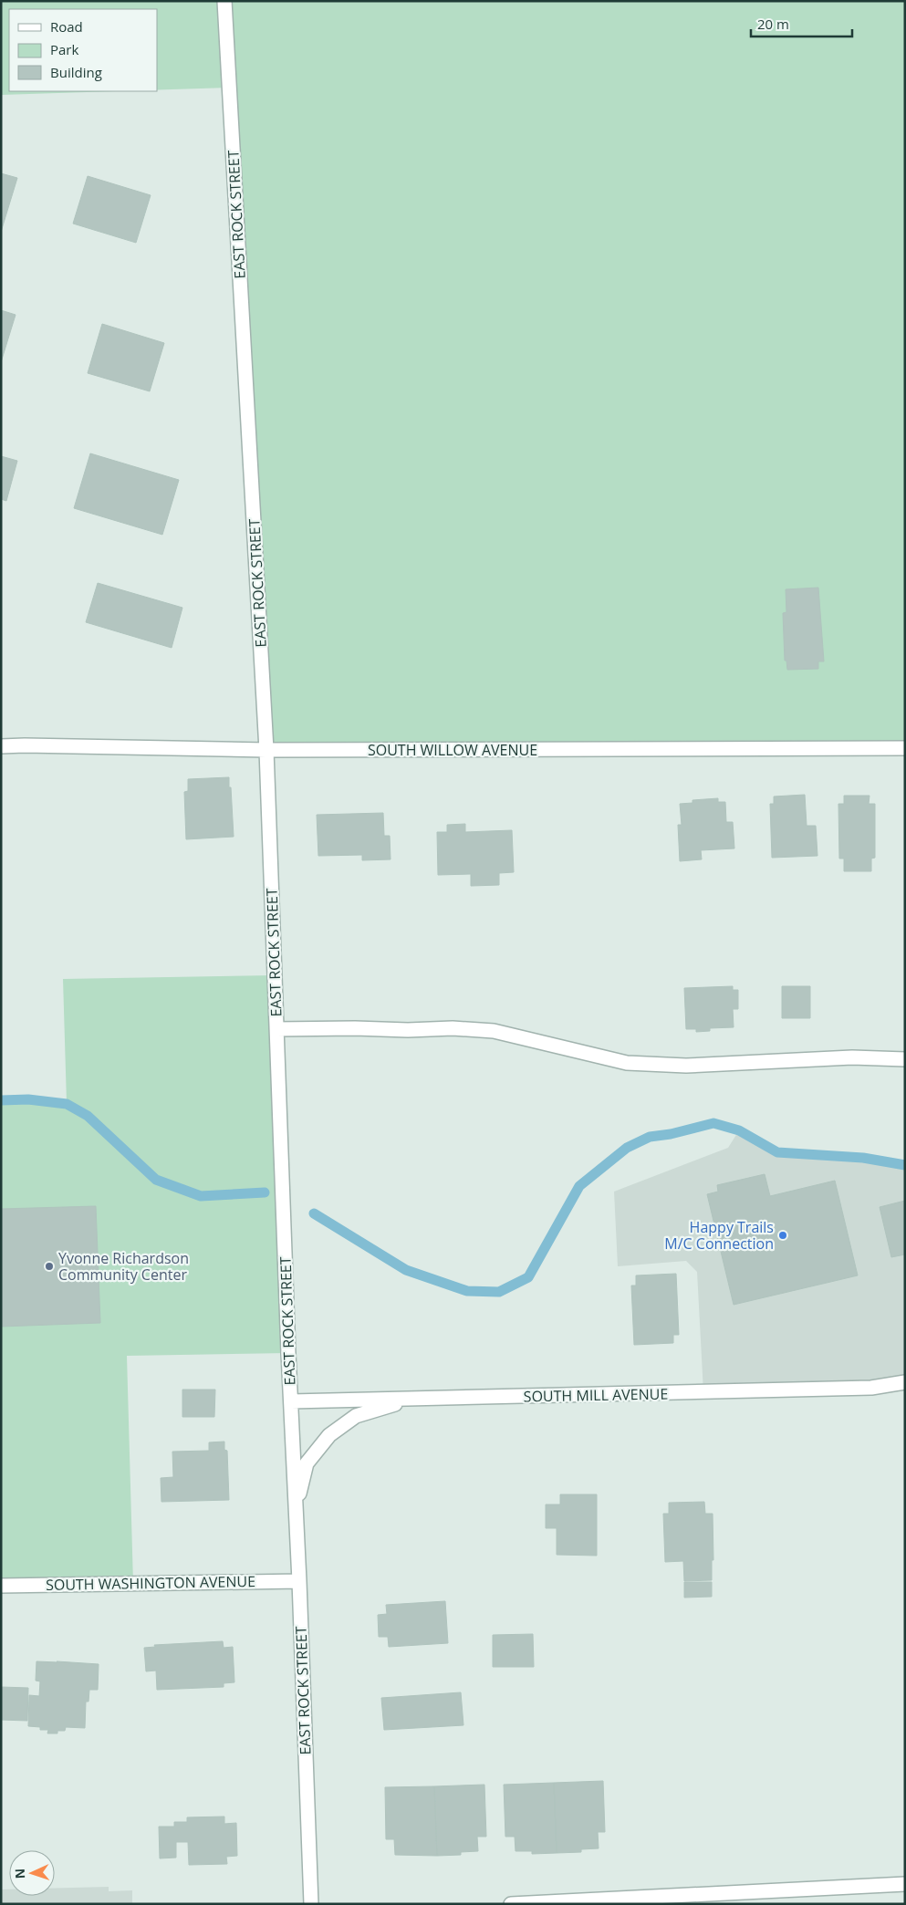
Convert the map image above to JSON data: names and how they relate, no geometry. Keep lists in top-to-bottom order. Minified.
{"streets":{"street":["EAST ROCK STREET","SOUTH WILLOW AVENUE","SOUTH MILL AVENUE","SOUTH WASHINGTON AVENUE"]},"crossings":[["EAST ROCK STREET","SOUTH WILLOW AVENUE"],["EAST ROCK STREET","SOUTH MILL AVENUE"],["EAST ROCK STREET","SOUTH WASHINGTON AVENUE"]],"places":["Happy Trails M/C Connection","Yvonne Richardson Community Center"],"legend":["Road","Park","Building"],"scale_bar":"20 m","north":"left"}
